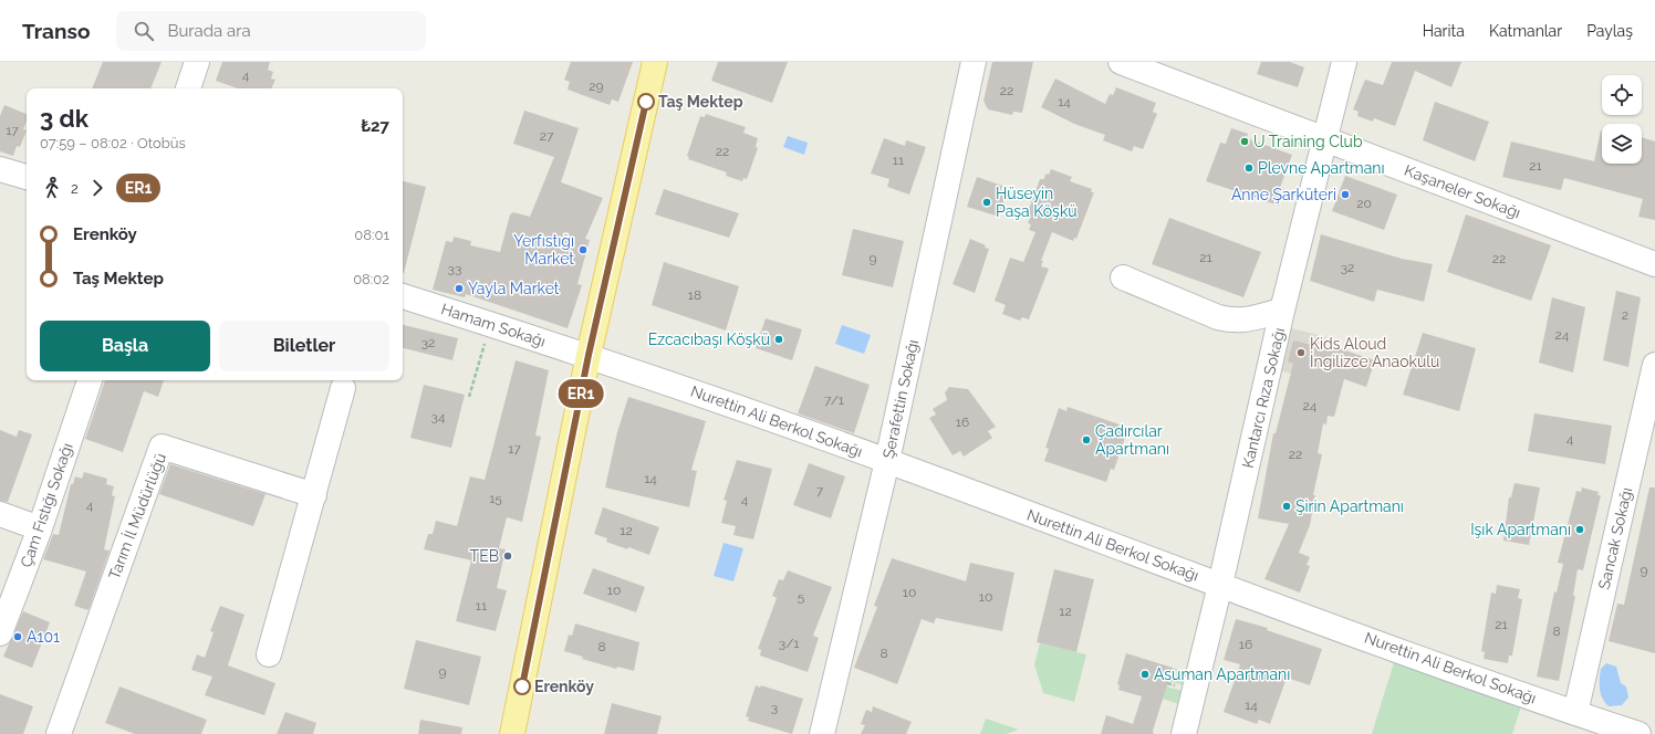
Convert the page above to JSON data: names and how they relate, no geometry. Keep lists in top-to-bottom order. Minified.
{"streets":{"street":["Kaşaneler Sokağı","Hamam Sokağı","Kantarcı Rıza Sokağı","Şerafettin Sokağı","Nurettin Ali Berkol Sokağı","Çam Fıstığı Sokağı","Tarım İl Müdürlüğü","Sancak Sokağı"]},"crossings":[["Kaşaneler Sokağı","Kantarcı Rıza Sokağı"],["Hamam Sokağı","Nurettin Ali Berkol Sokağı"],["Kantarcı Rıza Sokağı","Nurettin Ali Berkol Sokağı"],["Şerafettin Sokağı","Nurettin Ali Berkol Sokağı"],["Nurettin Ali Berkol Sokağı","Sancak Sokağı"]],"places":["Taş Mektep","U Training Club","Plevne Apartmanı","Anne Şarküteri","Hüseyin Paşa Köşkü","Yerfıstığı Market","Yayla Market","Ezcacıbaşı Köşkü","Kids Aloud İngilizce Anaokulu","Çadırcılar Apartmanı","Şirin Apartmanı","Işık Apartmanı","TEB","A101","Asuman Apartmanı","Erenköy"],"lines":["bus line ER1"],"house_numbers":["4","29","22","14","17","27","22","11","21","20","21","9","22","32","33","18","2","24","32","7/1","24","34","16","4","17","22","14","7","15","4","4","12","9","10","10","5","10","11","12","21","8","3/1","16","8","8","9","14","3"],"page":{"header":"Transo","search":"Burada ara","nav":["Harita","Katmanlar","Paylaş"],"on_map":"ER1","heading":["3 dk","07:59 – 08:02 · Otobüs","₺27"],"legs":["2","ER1"],"list":[{"name":"Erenköy","value":"08:01"},{"name":"Taş Mektep","value":"08:02"}],"buttons":["Başla","Biletler"]}}
